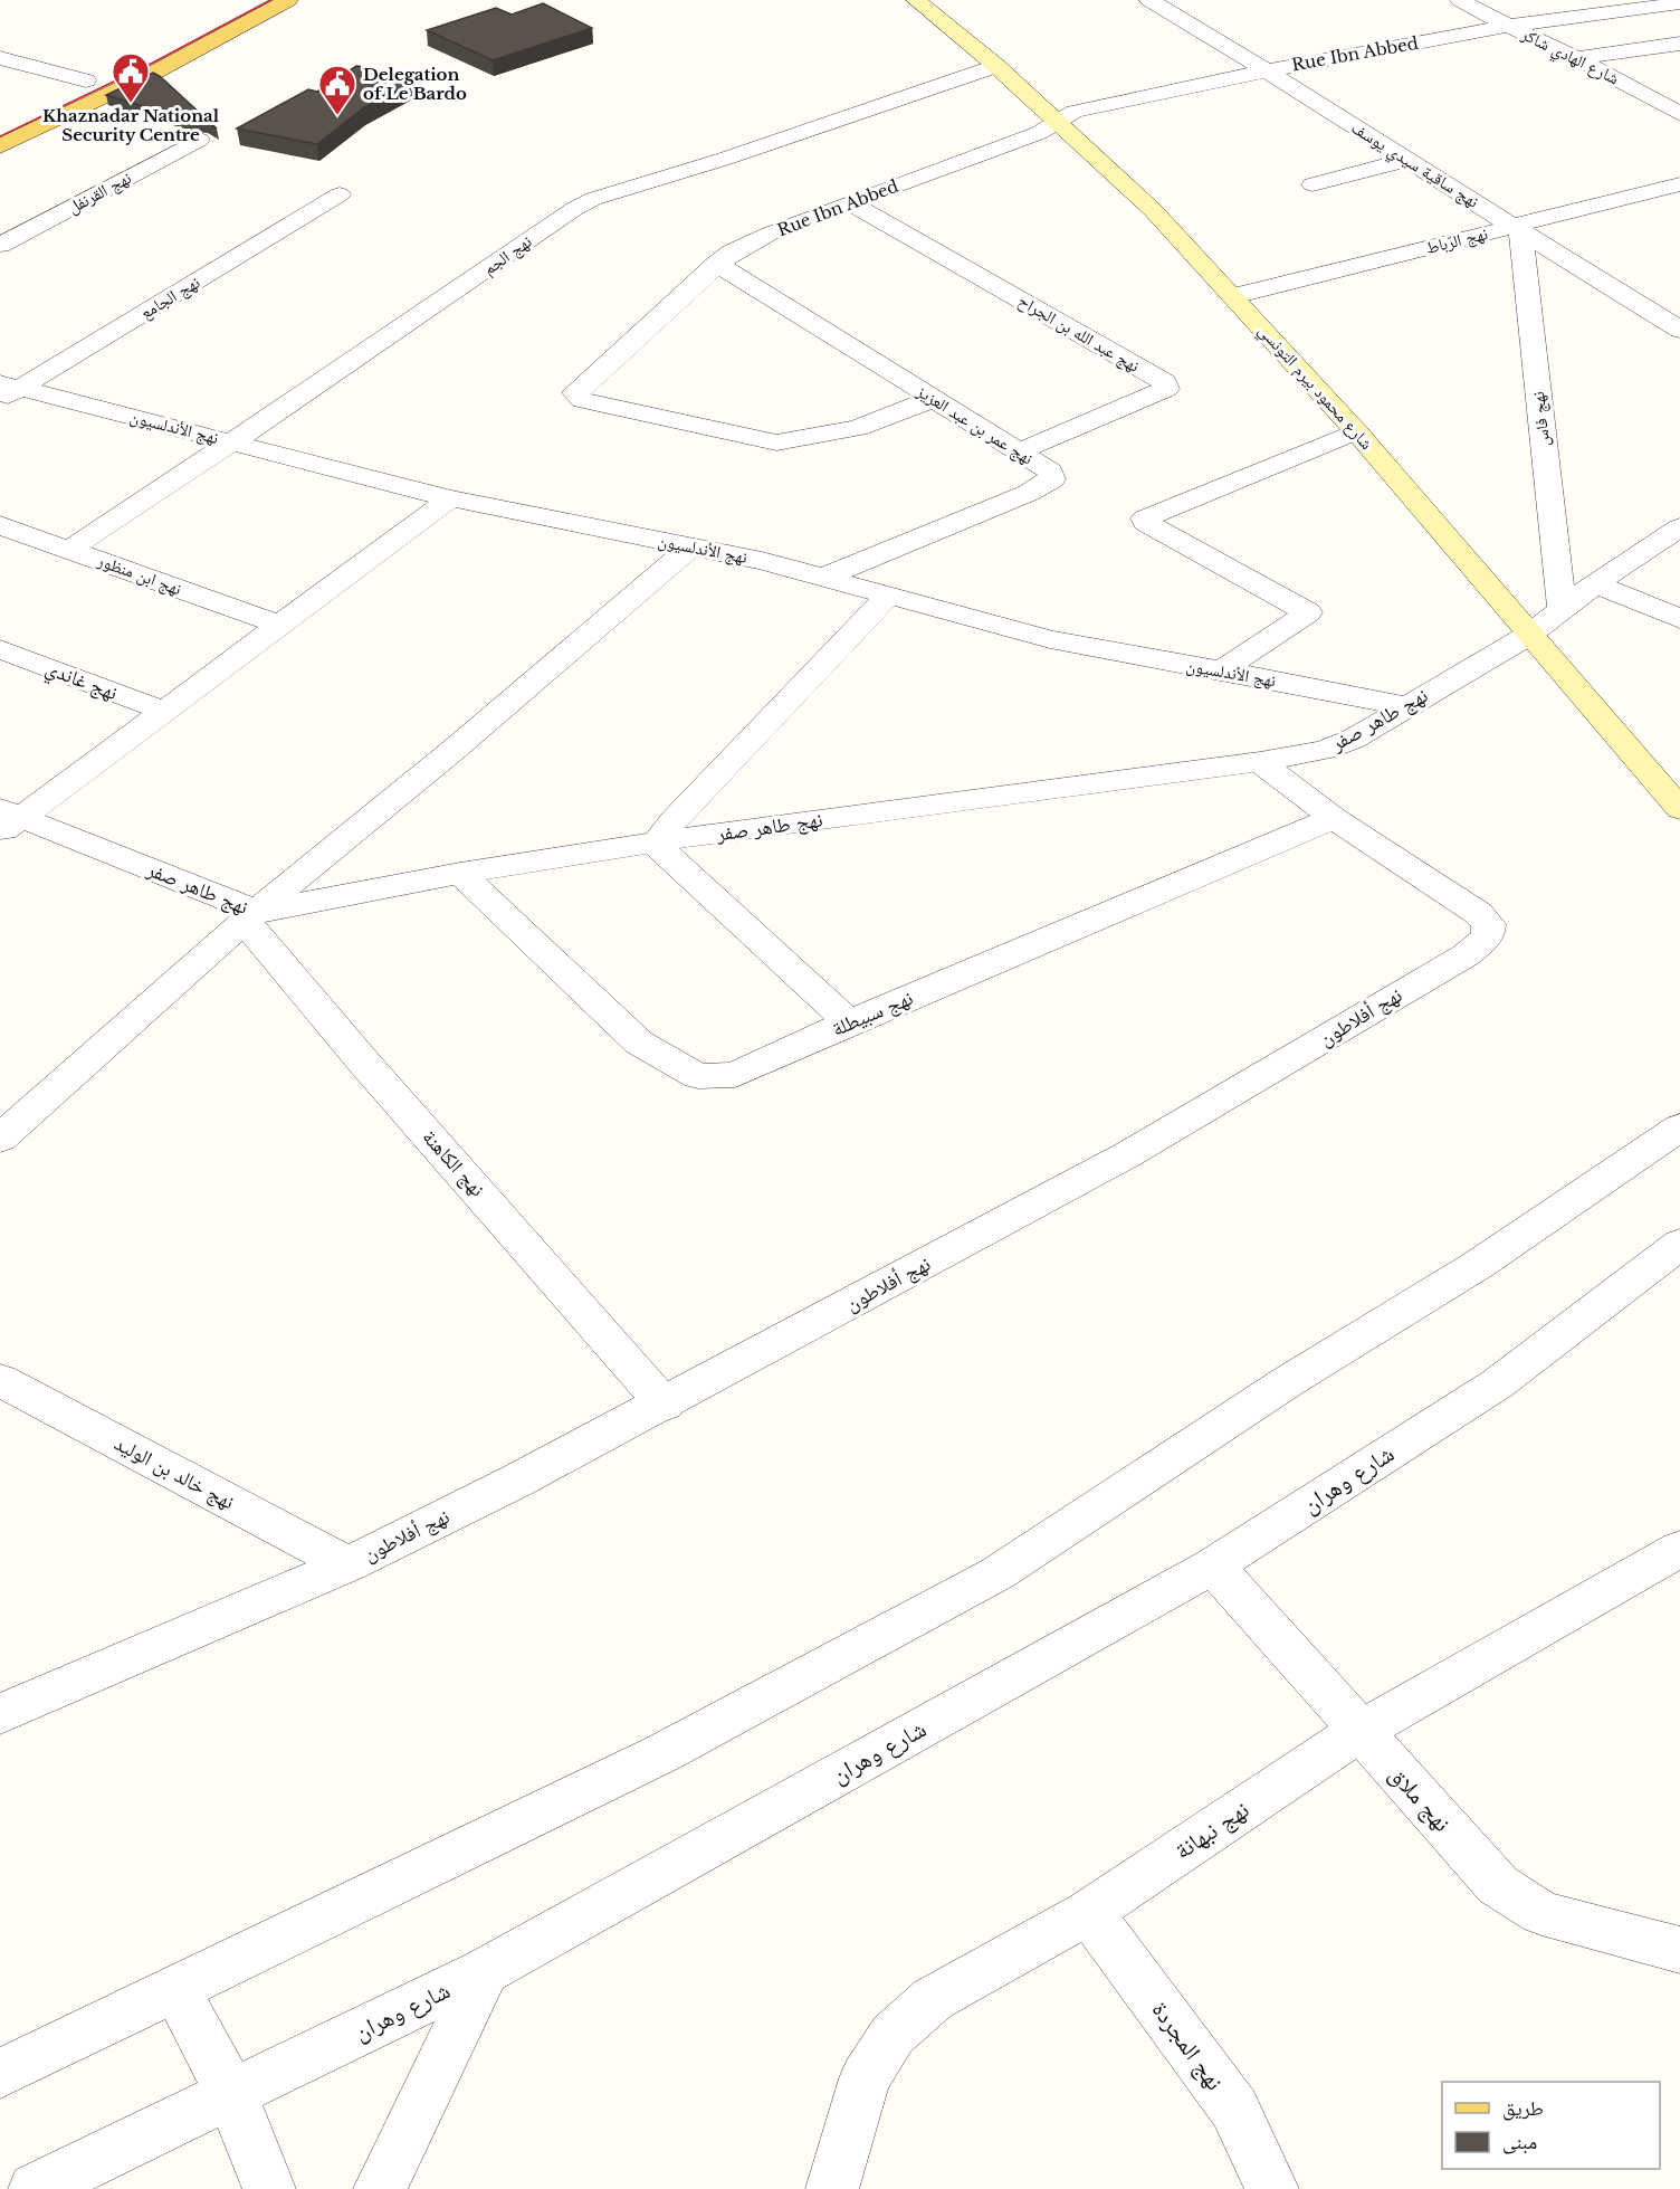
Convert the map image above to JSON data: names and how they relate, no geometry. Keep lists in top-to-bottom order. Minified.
{"streets":{"main road":["شارع محمود بيرم التونسي"],"street":["Rue Ibn Abbed","شارع الهادي شاكر","نهج ساقية سيدي يوسف","نهج القرنفل","نهج الرّباط","نهج الجم","نهج الجامع","نهج عبد الله بن الجراح","نهج فاس","نهج عمر بن عبد العزيز","نهج الأندلسيون","نهج ابن منظور","نهج غاندي","نهج طاهر صفر","نهج سبيطلة","نهج أفلاطون","نهج الكاهنة","نهج خالد بن الوليد","شارع وهران","نهج ملاق","نهج نبهانة","نهج المجردة"]},"crossings":[["Rue Ibn Abbed","شارع الهادي شاكر"],["Rue Ibn Abbed","نهج ساقية سيدي يوسف"],["Rue Ibn Abbed","نهج عبد الله بن الجراح"],["Rue Ibn Abbed","شارع محمود بيرم التونسي"],["Rue Ibn Abbed","نهج عمر بن عبد العزيز"],["نهج ساقية سيدي يوسف","نهج الرّباط"],["نهج ساقية سيدي يوسف","نهج فاس"],["نهج الرّباط","شارع محمود بيرم التونسي"],["نهج الرّباط","نهج فاس"],["نهج الجم","شارع محمود بيرم التونسي"],["نهج الجم","نهج الأندلسيون"],["نهج الجم","نهج ابن منظور"],["نهج الجامع","نهج الأندلسيون"],["نهج عبد الله بن الجراح","نهج عمر بن عبد العزيز"],["شارع محمود بيرم التونسي","نهج طاهر صفر"],["نهج فاس","نهج طاهر صفر"],["نهج عمر بن عبد العزيز","نهج الأندلسيون"],["نهج الأندلسيون","نهج طاهر صفر"],["نهج طاهر صفر","نهج سبيطلة"],["نهج طاهر صفر","نهج أفلاطون"],["نهج طاهر صفر","نهج الكاهنة"],["نهج سبيطلة","نهج أفلاطون"],["نهج أفلاطون","نهج الكاهنة"],["نهج أفلاطون","نهج خالد بن الوليد"],["شارع وهران","نهج ملاق"],["نهج ملاق","نهج نبهانة"],["نهج نبهانة","نهج المجردة"]],"places":{"public building":["Khaznadar National Security Centre","Delegation of Le Bardo"]},"legend":["طريق","مبنى"]}
